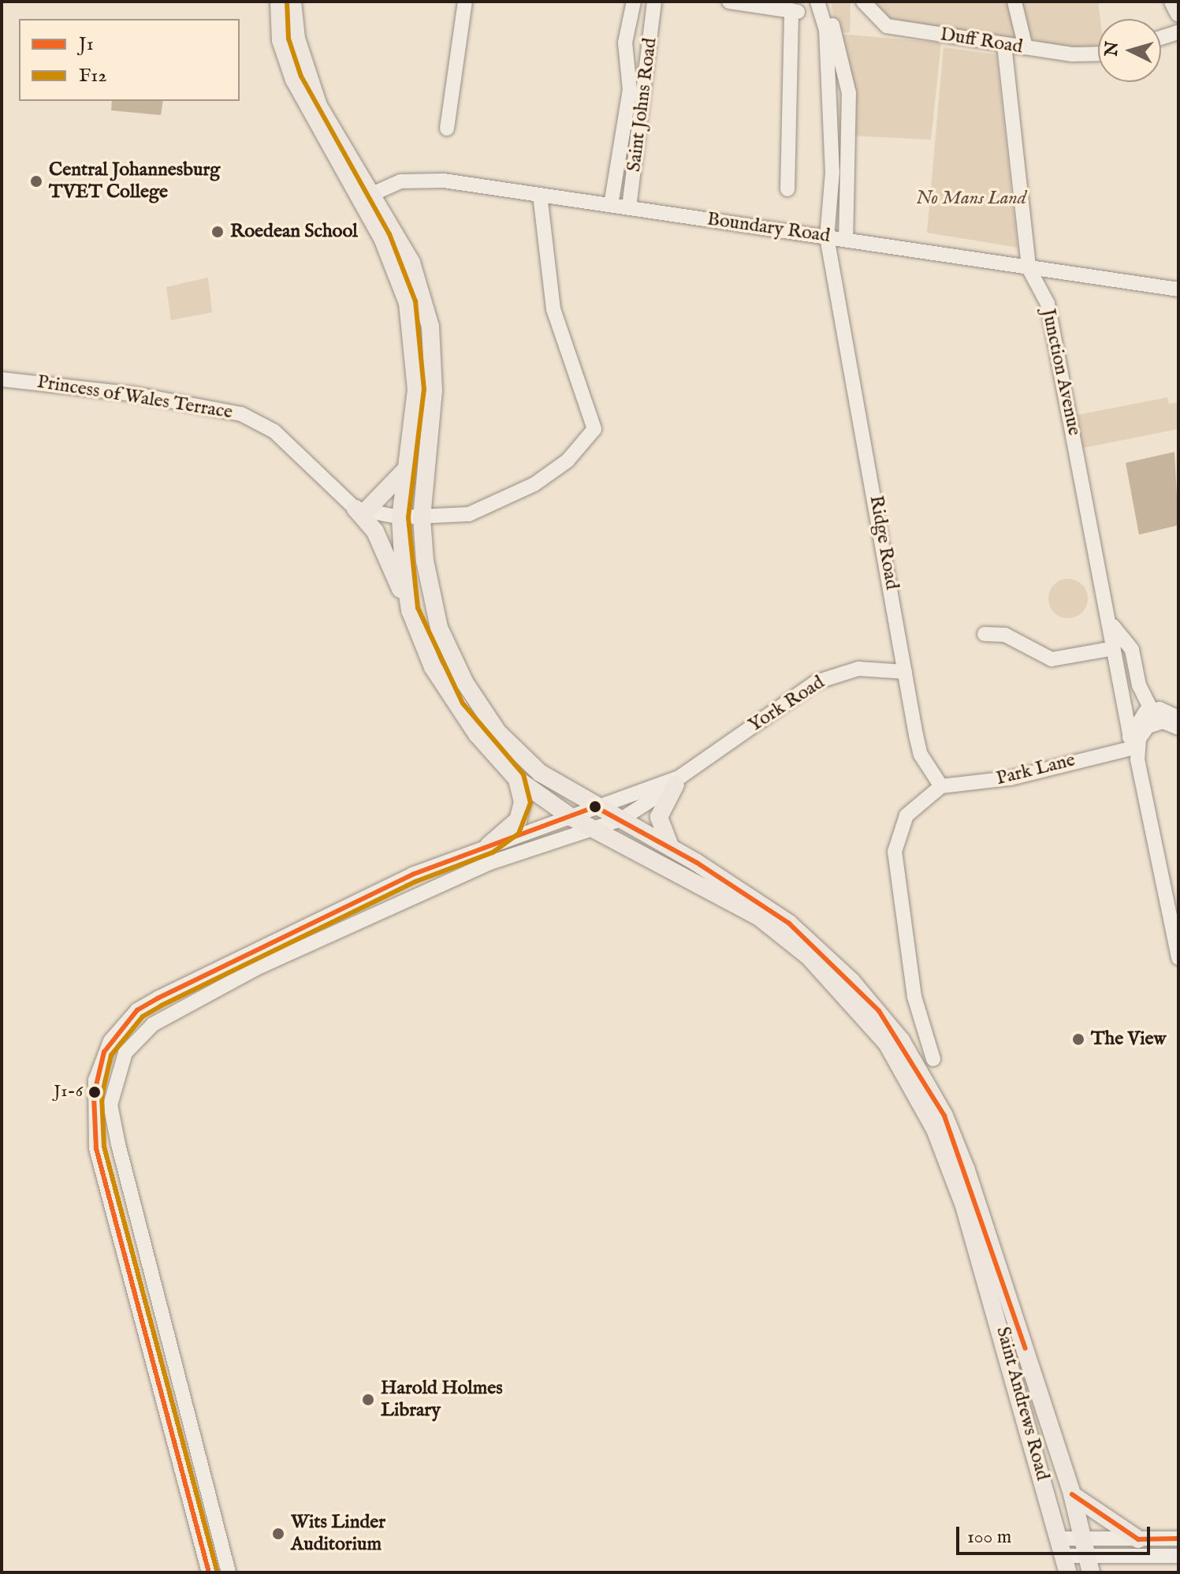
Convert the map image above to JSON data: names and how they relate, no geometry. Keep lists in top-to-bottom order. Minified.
{"streets":{"main road":["Saint Andrews Road"],"street":["Duff Road","Saint Johns Road","Boundary Road","Junction Avenue","Princess of Wales Terrace","Ridge Road","York Road","Park Lane"]},"crossings":[["Duff Road","Junction Avenue"],["Saint Johns Road","Boundary Road"],["Boundary Road","Junction Avenue"],["Boundary Road","Ridge Road"],["Boundary Road","Saint Andrews Road"],["Junction Avenue","Park Lane"],["Princess of Wales Terrace","Saint Andrews Road"],["Ridge Road","York Road"],["Ridge Road","Park Lane"],["York Road","Saint Andrews Road"]],"parks":["No Mans Land"],"places":["Central Johannesburg TVET College","Roedean School","The View","J1-6","Harold Holmes Library","Wits Linder Auditorium"],"lines":["transit line F12","transit line J1"],"legend":["J1","F12"],"scale_bar":"100 m","north":"left"}
